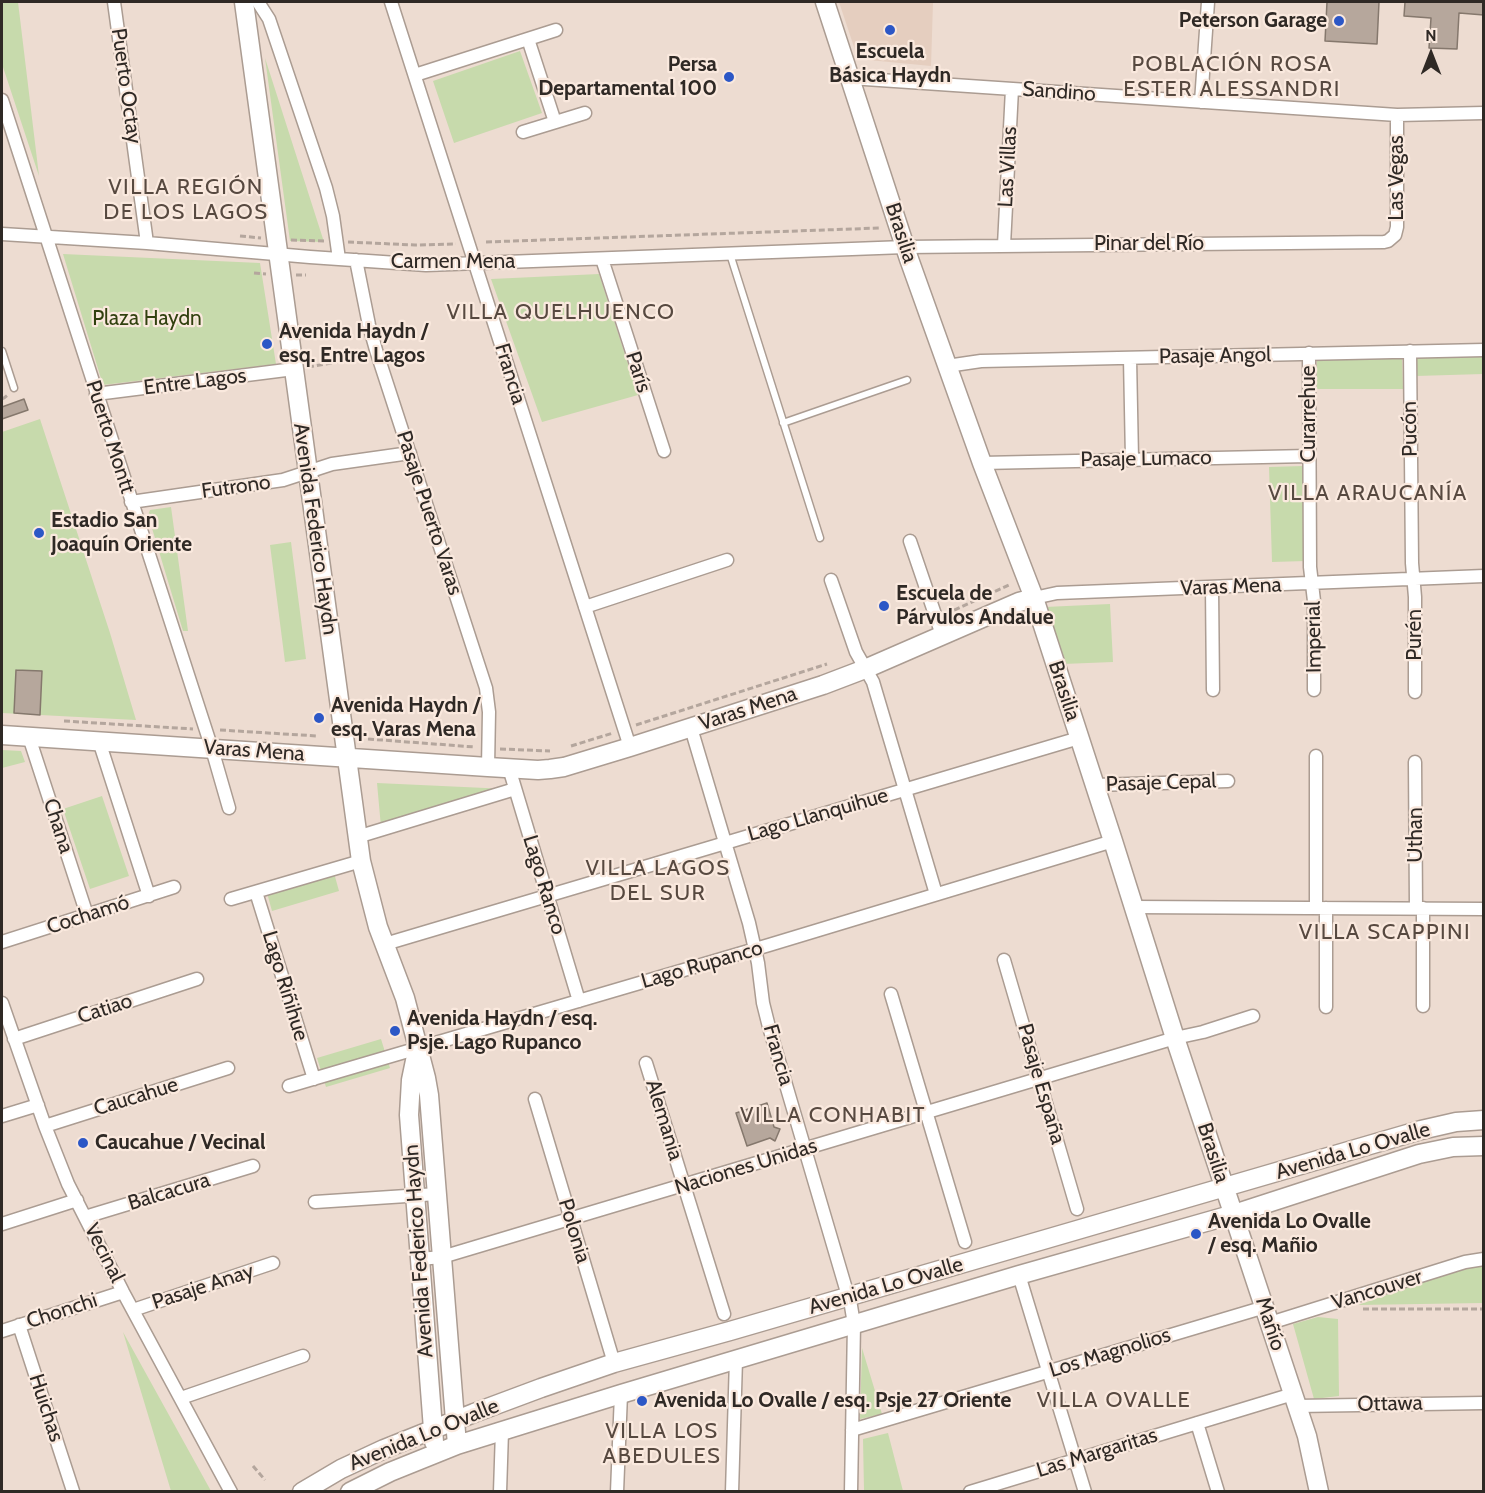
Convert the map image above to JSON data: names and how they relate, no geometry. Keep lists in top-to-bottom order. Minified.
{"streets":{"street":["Puerto Octay","Sandino","Las Villas","Las Vegas","Brasilia","Pinar del Río","Carmen Mena","Pasaje Angol","París","Francia","Entre Lagos","Curarrehue","Pucón","Puerto Montt","Pasaje Lumaco","Futrono","Pasaje Puerto Varas","Avenida Federico Haydn","Varas Mena","Purén","Imperial","Pasaje Cepal","Lago Llanquihue","Chana","Uthan","Lago Ranco","Cochamó","Lago Rupanco","Lago Riñihue","Catiao","Pasaje España","Caucahue","Alemania","Avenida Lo Ovalle","Naciones Unidas","Balcacura","Polonia","Vecinal","Pasaje Anay","Vancouver","Chonchi","Mañío","Los Magnolios","Ottawa","Huichas","Las Margaritas"]},"crossings":[["Puerto Octay","Carmen Mena"],["Sandino","Las Villas"],["Sandino","Las Vegas"],["Sandino","Brasilia"],["Las Villas","Pinar del Río"],["Las Vegas","Pinar del Río"],["Brasilia","Pinar del Río"],["Brasilia","Carmen Mena"],["Brasilia","Pasaje Angol"],["Brasilia","Pasaje Lumaco"],["Brasilia","Varas Mena"],["Brasilia","Pasaje Cepal"],["Brasilia","Lago Llanquihue"],["Brasilia","Lago Rupanco"],["Brasilia","Avenida Lo Ovalle"],["Brasilia","Naciones Unidas"],["Brasilia","Mañío"],["Pinar del Río","Carmen Mena"],["Carmen Mena","París"],["Carmen Mena","Francia"],["Carmen Mena","Puerto Montt"],["Carmen Mena","Pasaje Puerto Varas"],["Carmen Mena","Avenida Federico Haydn"],["Pasaje Angol","Curarrehue"],["Pasaje Angol","Pucón"],["Francia","Varas Mena"],["Francia","Lago Llanquihue"],["Francia","Lago Rupanco"],["Francia","Avenida Lo Ovalle"],["Francia","Naciones Unidas"],["Francia","Los Magnolios"],["Entre Lagos","Puerto Montt"],["Entre Lagos","Avenida Federico Haydn"],["Curarrehue","Pasaje Lumaco"],["Curarrehue","Varas Mena"],["Curarrehue","Imperial"],["Pucón","Varas Mena"],["Pucón","Purén"],["Puerto Montt","Futrono"],["Puerto Montt","Varas Mena"],["Futrono","Pasaje Puerto Varas"],["Futrono","Avenida Federico Haydn"],["Pasaje Puerto Varas","Varas Mena"],["Avenida Federico Haydn","Varas Mena"],["Avenida Federico Haydn","Lago Llanquihue"],["Avenida Federico Haydn","Lago Rupanco"],["Avenida Federico Haydn","Avenida Lo Ovalle"],["Avenida Federico Haydn","Naciones Unidas"],["Varas Mena","Purén"],["Varas Mena","Imperial"],["Varas Mena","Chana"],["Varas Mena","Lago Ranco"],["Lago Llanquihue","Lago Ranco"],["Chana","Cochamó"],["Lago Ranco","Lago Rupanco"],["Lago Rupanco","Lago Riñihue"],["Catiao","Vecinal"],["Pasaje España","Naciones Unidas"],["Caucahue","Vecinal"],["Alemania","Naciones Unidas"],["Avenida Lo Ovalle","Polonia"],["Avenida Lo Ovalle","Mañío"],["Naciones Unidas","Polonia"],["Balcacura","Vecinal"],["Vecinal","Pasaje Anay"],["Vecinal","Chonchi"],["Vancouver","Mañío"],["Vancouver","Los Magnolios"],["Chonchi","Huichas"],["Mañío","Los Magnolios"],["Mañío","Ottawa"],["Mañío","Las Margaritas"],["Ottawa","Las Margaritas"]],"districts":["POBLACIÓN ROSA ESTER ALESSANDRI","VILLA REGIÓN DE LOS LAGOS","VILLA QUELHUENCO","VILLA ARAUCANÍA","VILLA LAGOS DEL SUR","VILLA SCAPPINI","VILLA CONHABIT","VILLA OVALLE","VILLA LOS ABEDULES"],"parks":["Plaza Haydn"],"places":["Peterson Garage","Escuela Básica Haydn","Persa Departamental 100","Avenida Haydn / esq. Entre Lagos","Estadio San Joaquín Oriente","Escuela de Párvulos Andalue","Avenida Haydn / esq. Varas Mena","Avenida Haydn / esq. Psje. Lago Rupanco","Caucahue / Vecinal","Avenida Lo Ovalle / esq. Mañio","Avenida Lo Ovalle / esq. Psje 27 Oriente"],"north":"top"}
